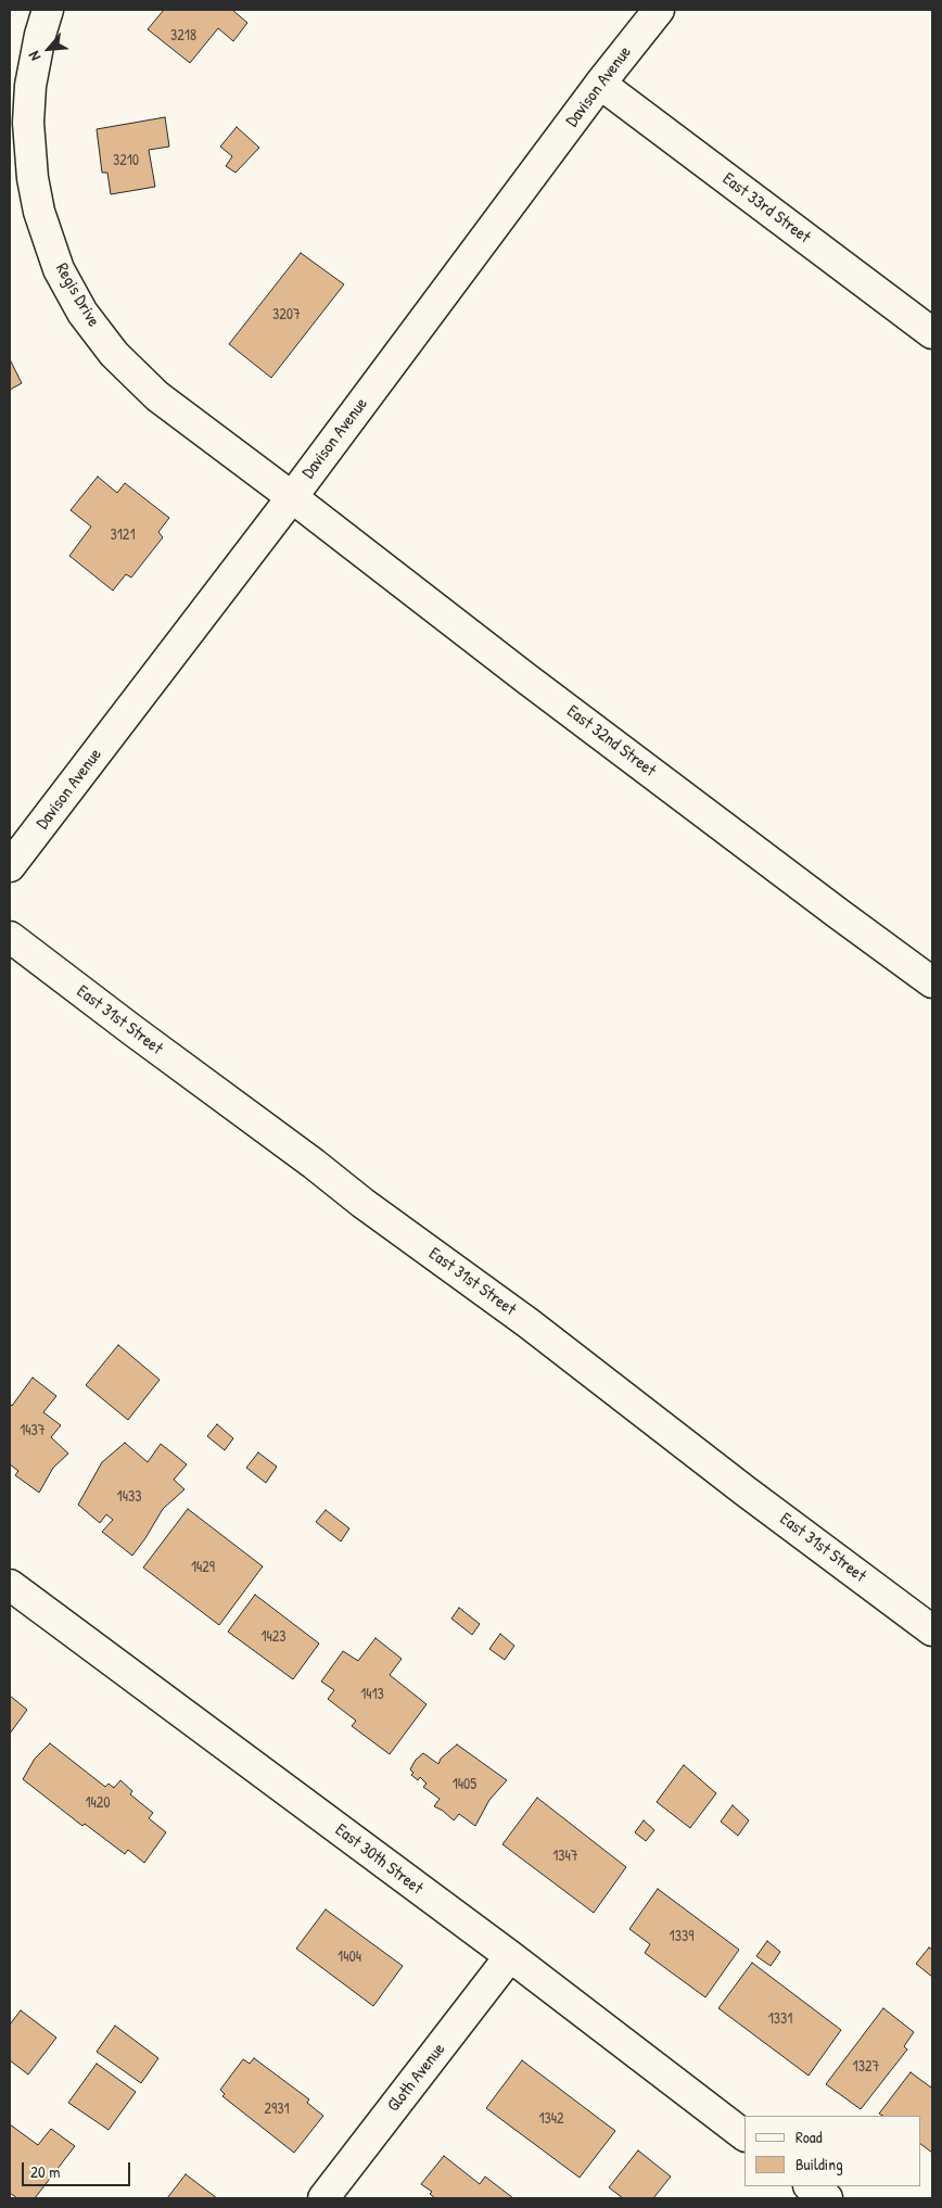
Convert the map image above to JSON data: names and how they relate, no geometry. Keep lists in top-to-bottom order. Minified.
{"streets":{"street":["Davison Avenue","East 33rd Street","Regis Drive","East 32nd Street","East 31st Street","East 30th Street","Gloth Avenue"]},"crossings":[["Davison Avenue","East 33rd Street"],["Davison Avenue","Regis Drive"],["Davison Avenue","East 32nd Street"],["Regis Drive","East 32nd Street"],["East 30th Street","Gloth Avenue"]],"house_numbers":["3218","3210","3207","3121","1437","1433","1429","1423","1413","1405","1420","1347","1339","1404","1331","1327","2931","1342"],"legend":["Road","Building"],"scale_bar":"20 m","north":"bottom left"}
